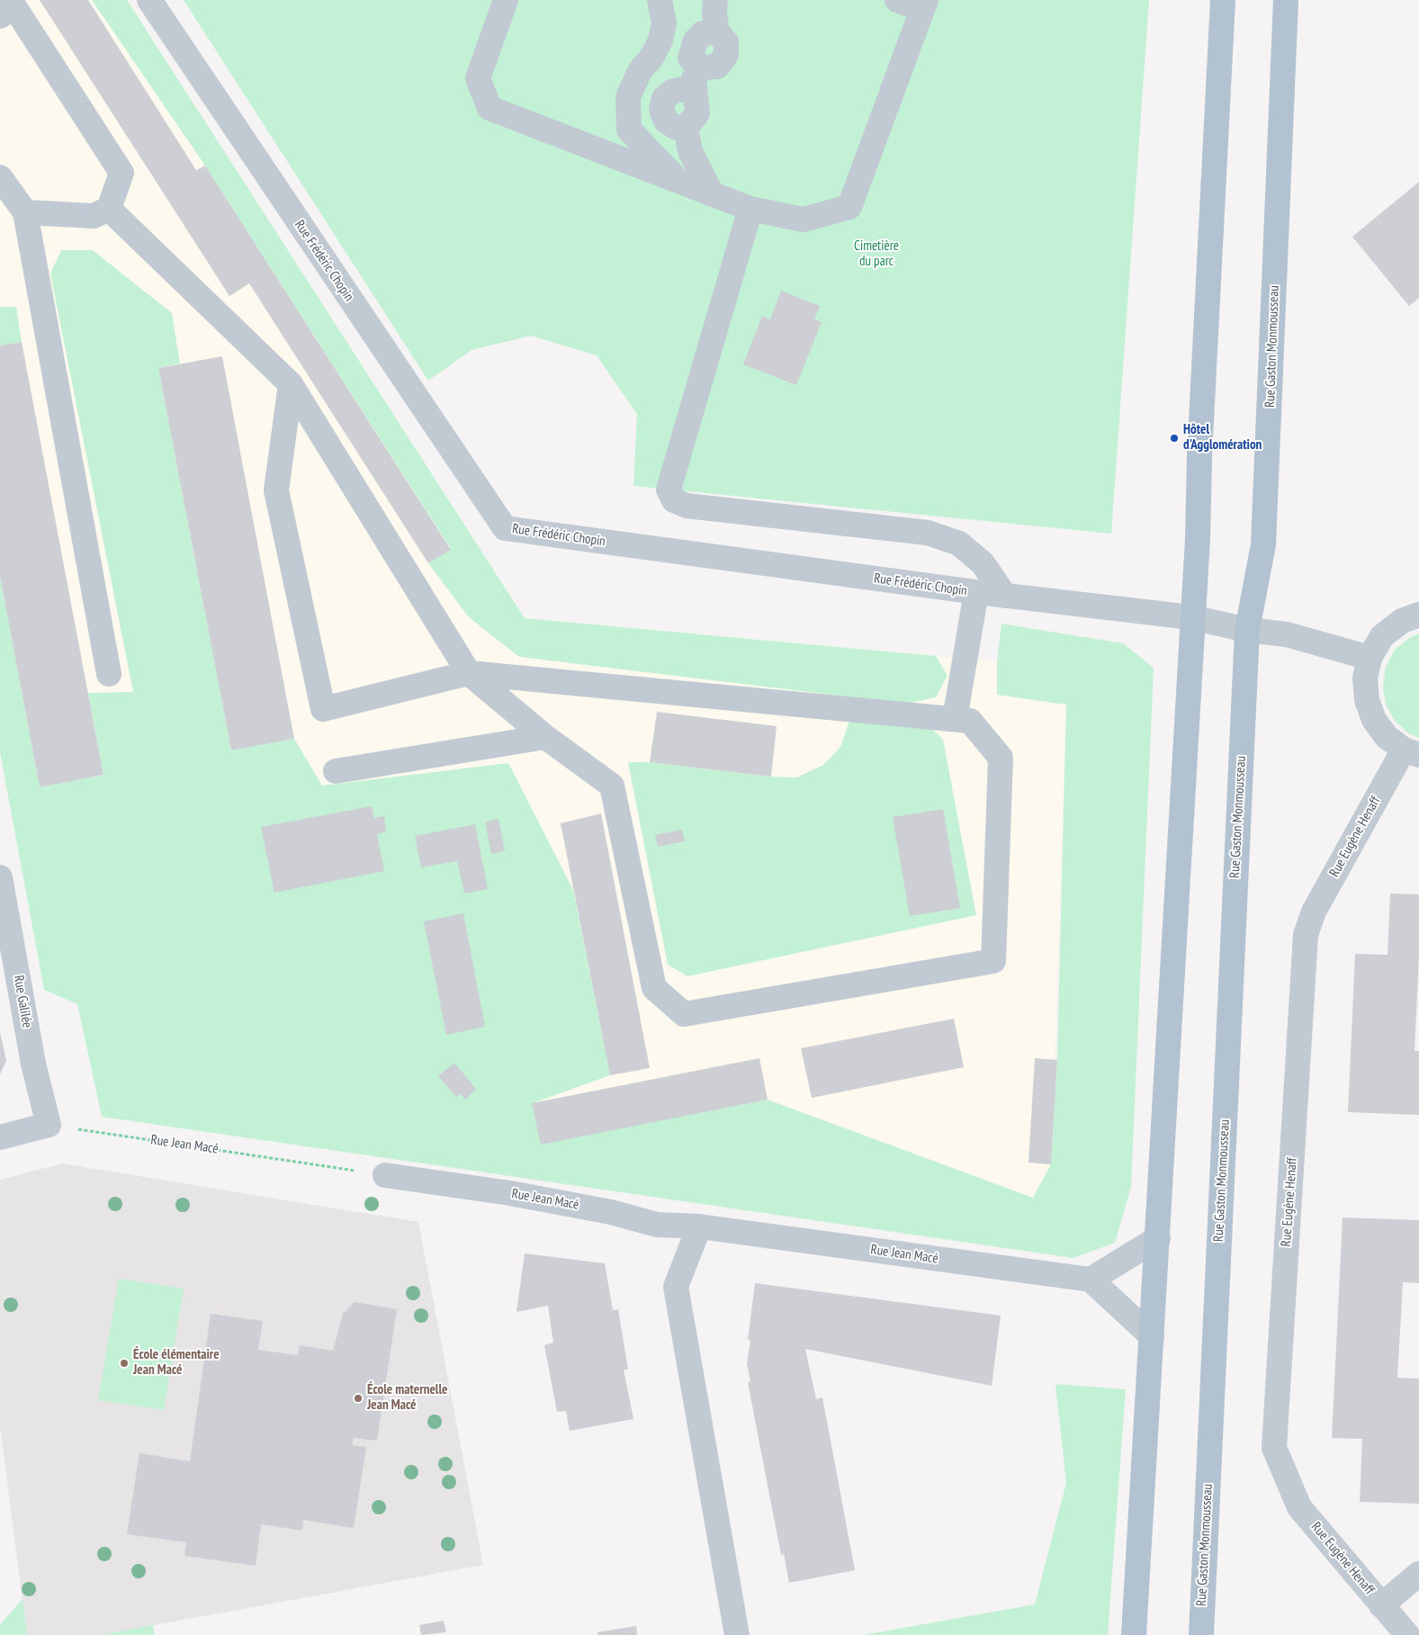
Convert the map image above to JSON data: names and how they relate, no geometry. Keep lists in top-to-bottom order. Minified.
{"streets":{"main road":["Rue Gaston Monmousseau"],"street":["Rue Frédéric Chopin","Rue Eugène Henaff","Rue Galilée","Rue Jean Macé"]},"crossings":[["Rue Frédéric Chopin","Rue Gaston Monmousseau"],["Rue Galilée","Rue Jean Macé"]],"parks":["Cimetière du parc"],"places":["Hôtel d'Agglomération","École élémentaire Jean Macé","École maternelle Jean Macé"]}
